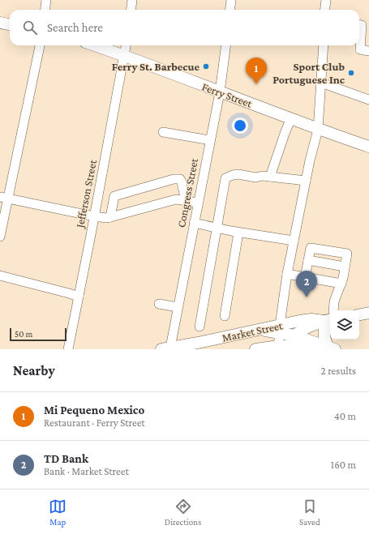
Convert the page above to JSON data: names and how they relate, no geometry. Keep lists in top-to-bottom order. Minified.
{"streets":{"main road":["Ferry Street","Market Street"],"street":["Congress Street","Jefferson Street"]},"crossings":[["Ferry Street","Congress Street"],["Ferry Street","Jefferson Street"],["Congress Street","Market Street"]],"places":["Ferry St. Barbecue","Sport Club Portuguese Inc"],"scale_bar":"50 m","page":{"search":"Search here","pins":["1","2"],"scale":"50 m","heading":["Nearby","2 results"],"list":[{"mark":"1","name":"Mi Pequeno Mexico","note":"Restaurant · Ferry Street","value":"40 m"},{"mark":"2","name":"TD Bank","note":"Bank · Market Street","value":"160 m"}],"nav":["Map","Directions","Saved"]}}
